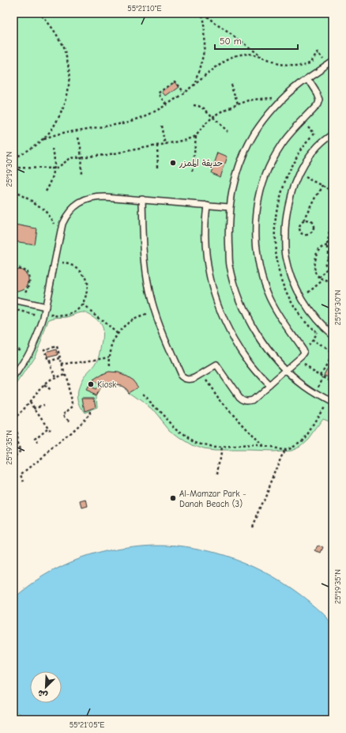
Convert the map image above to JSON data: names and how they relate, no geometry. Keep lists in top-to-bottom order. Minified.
{"places":["حديقة الممزر","Kiosk","Al-Mamzar Park - Danah Beach (3)"],"scale_bar":"50 m","north":"bottom left","coordinates":["55°21'10\"E","25°19'30\"N","25°19'35\"N","55°21'05\"E"]}
